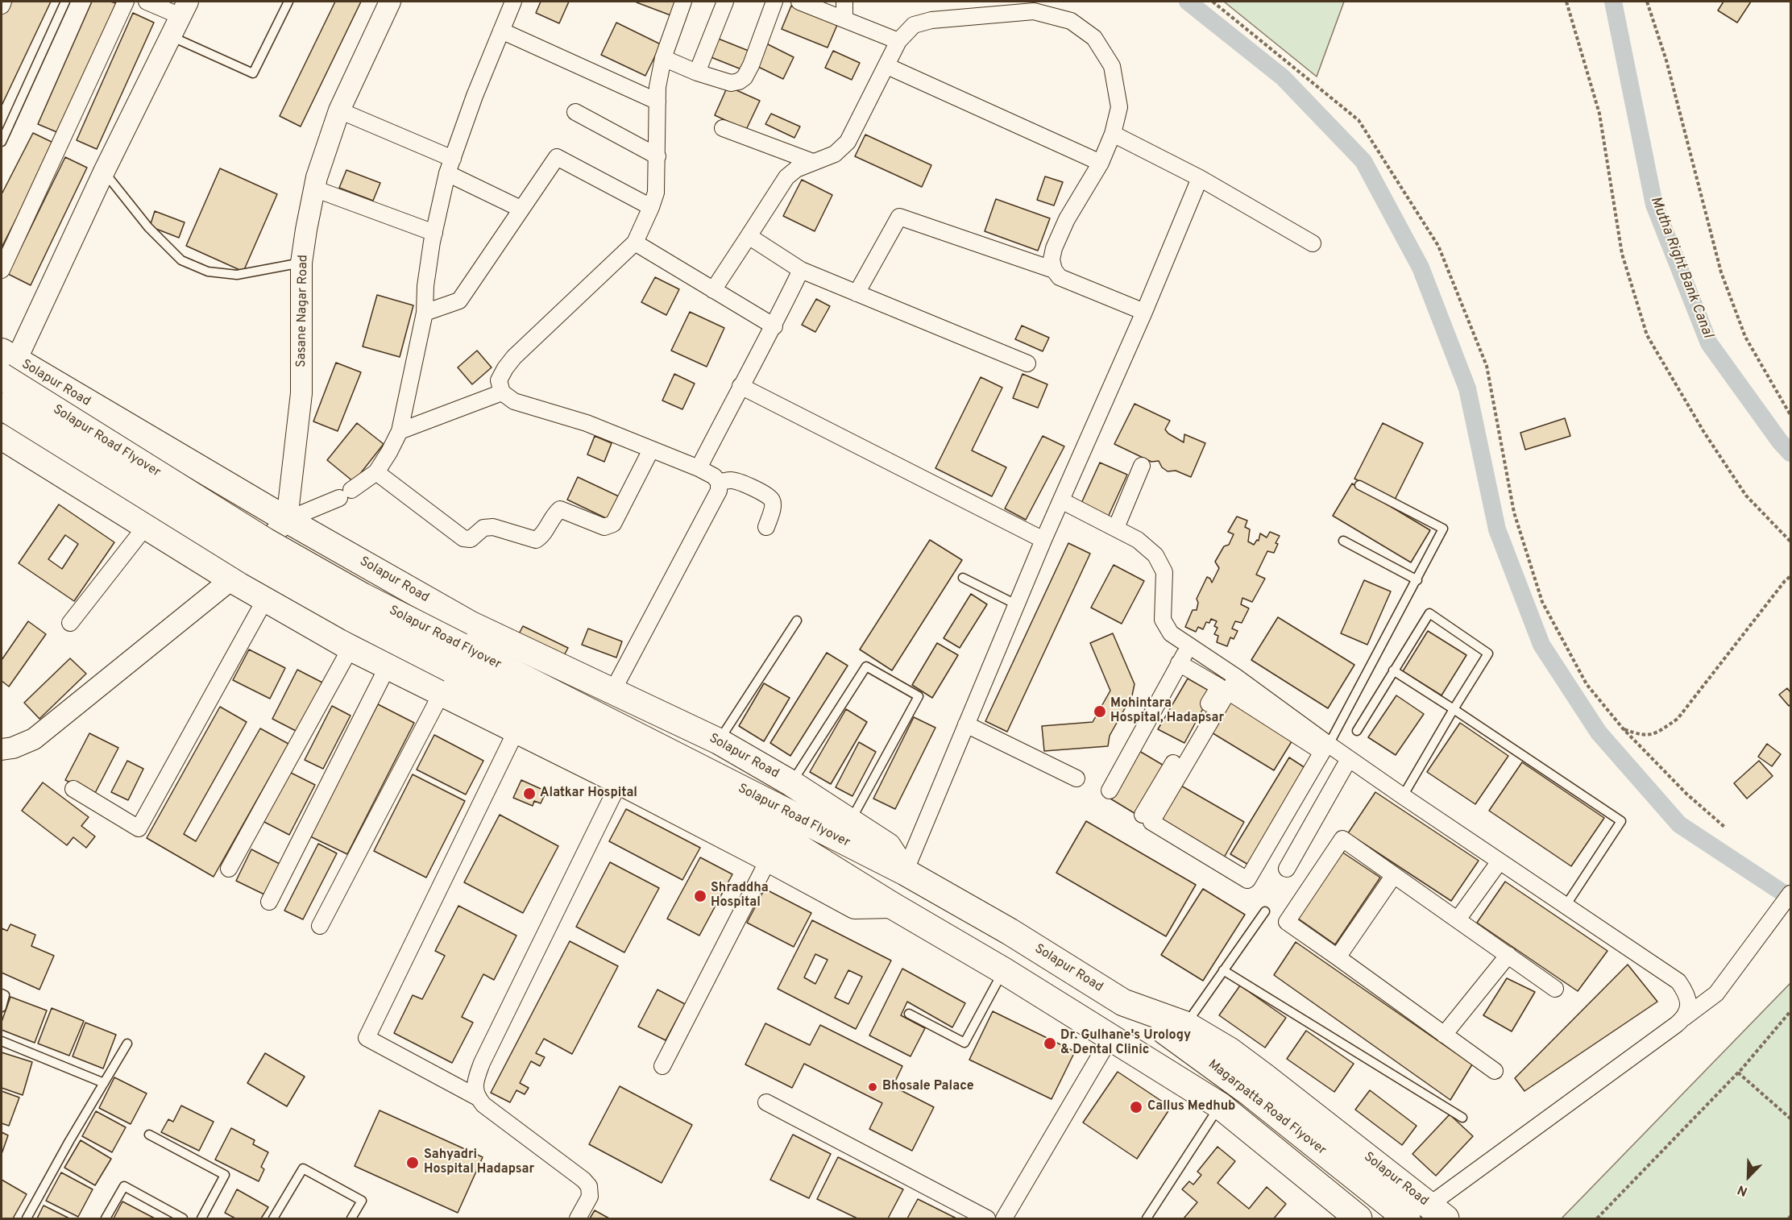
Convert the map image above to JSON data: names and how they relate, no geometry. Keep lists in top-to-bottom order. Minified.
{"streets":{"highway":["Solapur Road","Solapur Road Flyover","Magarpatta Road Flyover"],"street":["Sasane Nagar Road"]},"crossings":[["Sasane Nagar Road","Solapur Road"],["Solapur Road","Solapur Road Flyover"],["Solapur Road","Magarpatta Road Flyover"]],"water":["Mutha Right Bank Canal"],"places":["Mohintara Hospital, Hadapsar","Alatkar Hospital","Shraddha Hospital","Dr. Gulhane's Urology & Dental Clinic","Bhosale Palace","Callus Medhub","Sahyadri Hospital Hadapsar"],"north":"bottom left"}
